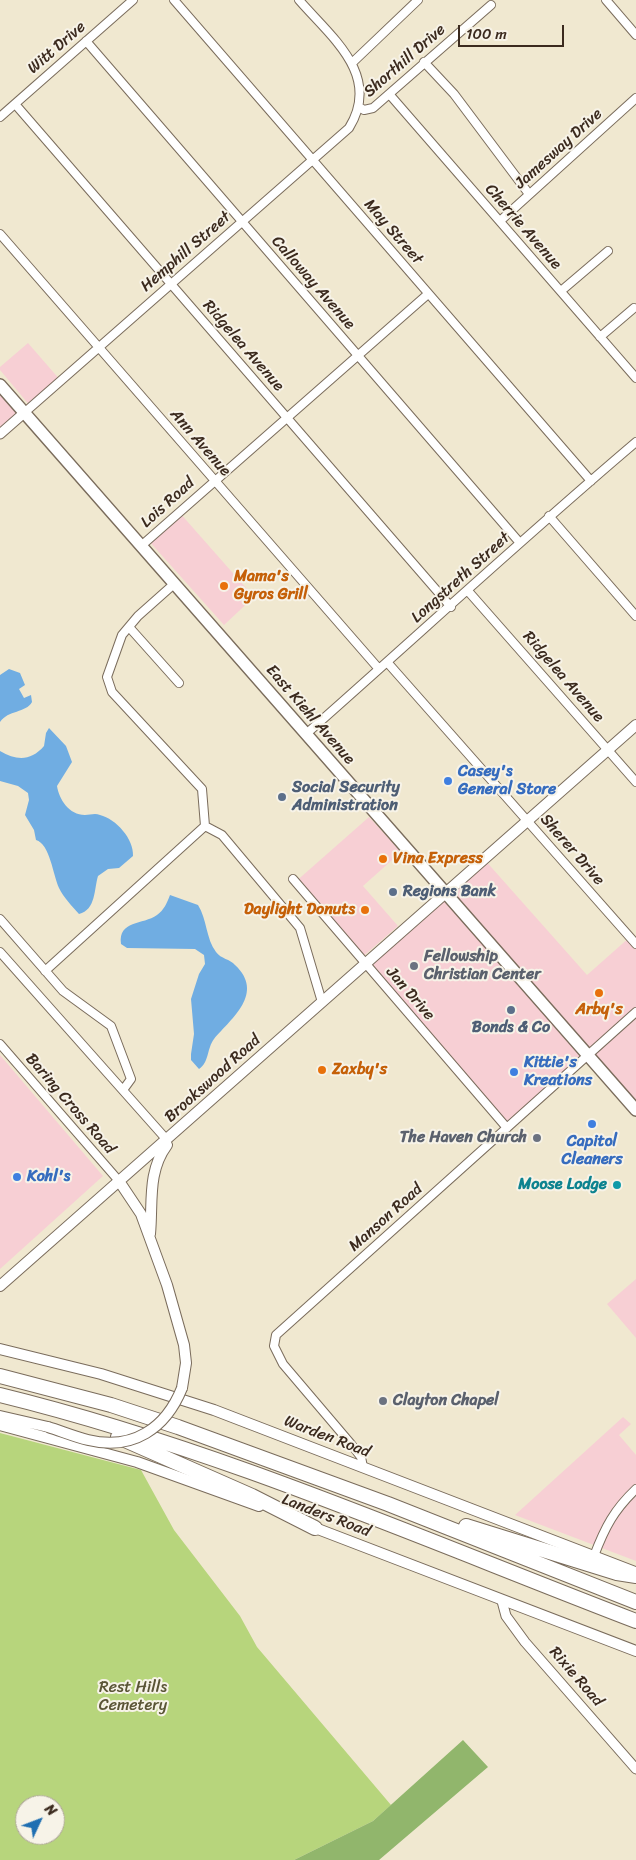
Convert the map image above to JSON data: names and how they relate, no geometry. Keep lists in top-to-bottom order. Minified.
{"streets":{"main road":["East Kiehl Avenue","Brookswood Road","Warden Road","Landers Road"],"street":["Witt Drive","Shorthill Drive","Jamesway Drive","Cherrie Avenue","May Street","Hemphill Street","Calloway Avenue","Ridgelea Avenue","Ann Avenue","Lois Road","Longstreth Street","Sherer Drive","Jan Drive","Baring Cross Road","Manson Road","Rixie Road"]},"crossings":[["Witt Drive","Calloway Avenue"],["Witt Drive","Ridgelea Avenue"],["Shorthill Drive","Cherrie Avenue"],["Shorthill Drive","Hemphill Street"],["Jamesway Drive","Cherrie Avenue"],["May Street","Hemphill Street"],["May Street","Lois Road"],["May Street","Longstreth Street"],["Hemphill Street","Calloway Avenue"],["Hemphill Street","Ridgelea Avenue"],["Hemphill Street","Ann Avenue"],["Hemphill Street","East Kiehl Avenue"],["Calloway Avenue","Lois Road"],["Calloway Avenue","Longstreth Street"],["Ridgelea Avenue","Lois Road"],["Ridgelea Avenue","Longstreth Street"],["Ridgelea Avenue","Brookswood Road"],["Ann Avenue","Lois Road"],["Ann Avenue","Longstreth Street"],["Lois Road","East Kiehl Avenue"],["Longstreth Street","East Kiehl Avenue"],["Longstreth Street","Sherer Drive"],["East Kiehl Avenue","Brookswood Road"],["East Kiehl Avenue","Manson Road"],["Sherer Drive","Brookswood Road"],["Jan Drive","Brookswood Road"],["Jan Drive","Manson Road"],["Brookswood Road","Baring Cross Road"],["Manson Road","Warden Road"],["Landers Road","Rixie Road"]],"parks":["Rest Hills Cemetery"],"places":["Mama's Gyros Grill","Casey's General Store","Social Security Administration","Vina Express","Regions Bank","Daylight Donuts","Fellowship Christian Center","Arby's","Bonds & Co","Zaxby's","Kittie's Kreations","Capitol Cleaners","The Haven Church","Kohl's","Moose Lodge","Clayton Chapel"],"scale_bar":"100 m","north":"top right"}
